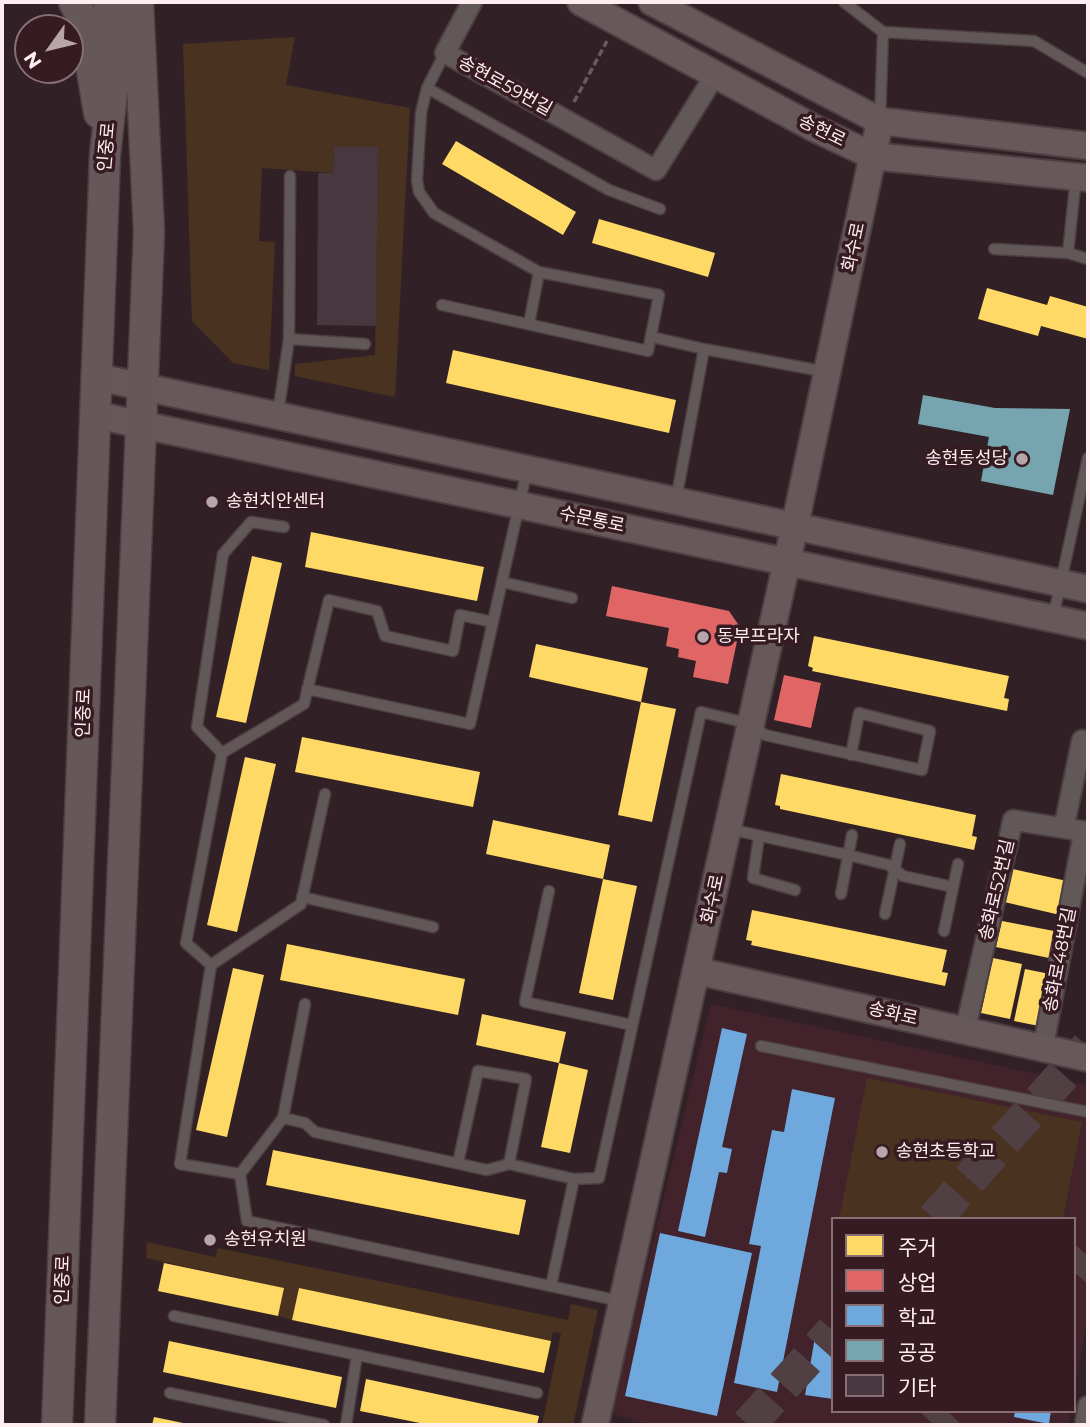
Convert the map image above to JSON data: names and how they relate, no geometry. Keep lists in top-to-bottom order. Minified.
{"streets":{"main road":["인중로"],"street":["송현로59번길","송현로","화수로","수문통로","송화로52번길","송화로48번길","송화로"]},"crossings":[["송현로59번길","송현로"],["송현로","화수로"],["인중로","수문통로"],["화수로","수문통로"],["화수로","송화로"],["송화로52번길","송화로48번길"],["송화로52번길","송화로"],["송화로48번길","송화로"]],"places":["송현동성당","송현치안센터","동부프라자","송현초등학교","송현유치원"],"legend":["주거","상업","학교","공공","기타"],"north":"bottom left"}
